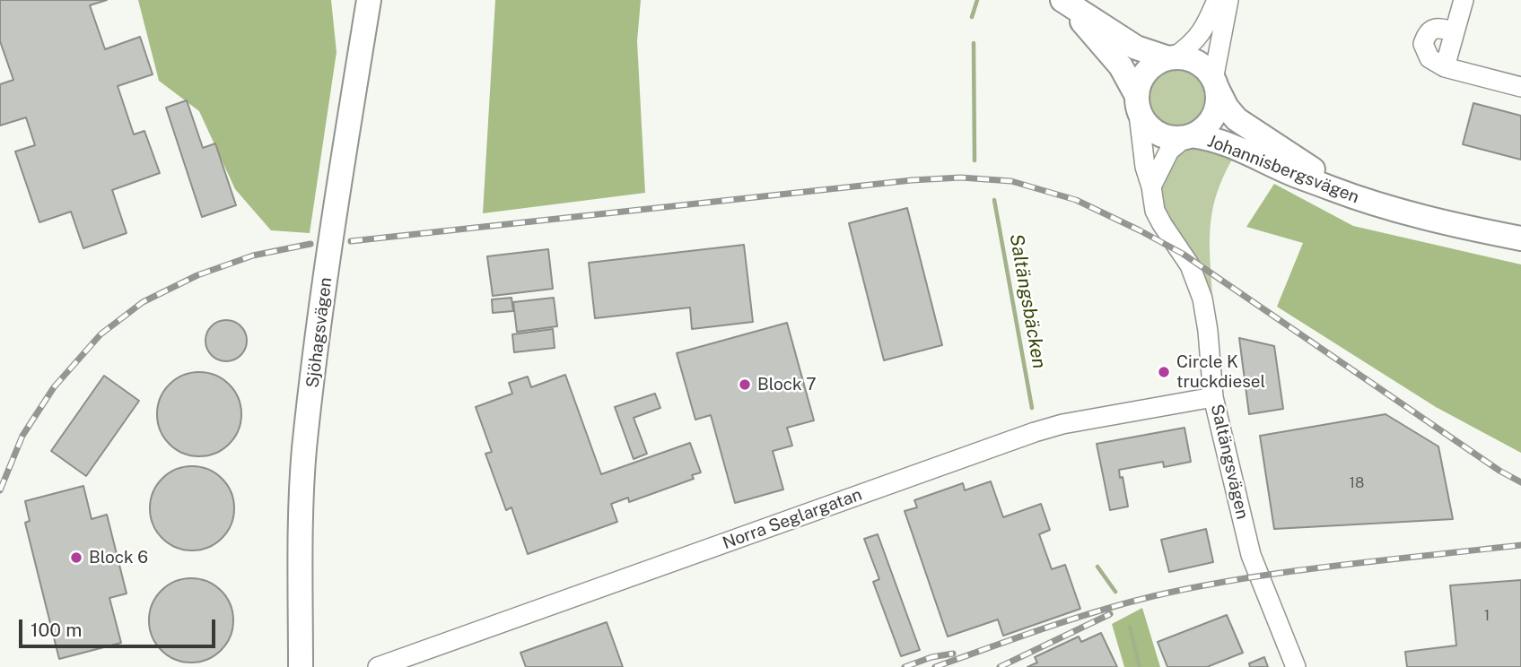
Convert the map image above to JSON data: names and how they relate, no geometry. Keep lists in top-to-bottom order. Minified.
{"streets":{"main road":["Johannisbergsvägen","Sjöhagsvägen"],"street":["Saltängsvägen","Norra Seglargatan"]},"crossings":[["Johannisbergsvägen","Saltängsvägen"],["Saltängsvägen","Norra Seglargatan"]],"water":["Saltängsbäcken"],"places":["Circle K truckdiesel","Block 7","Block 6"],"house_numbers":["18","1"],"scale_bar":"100 m"}
